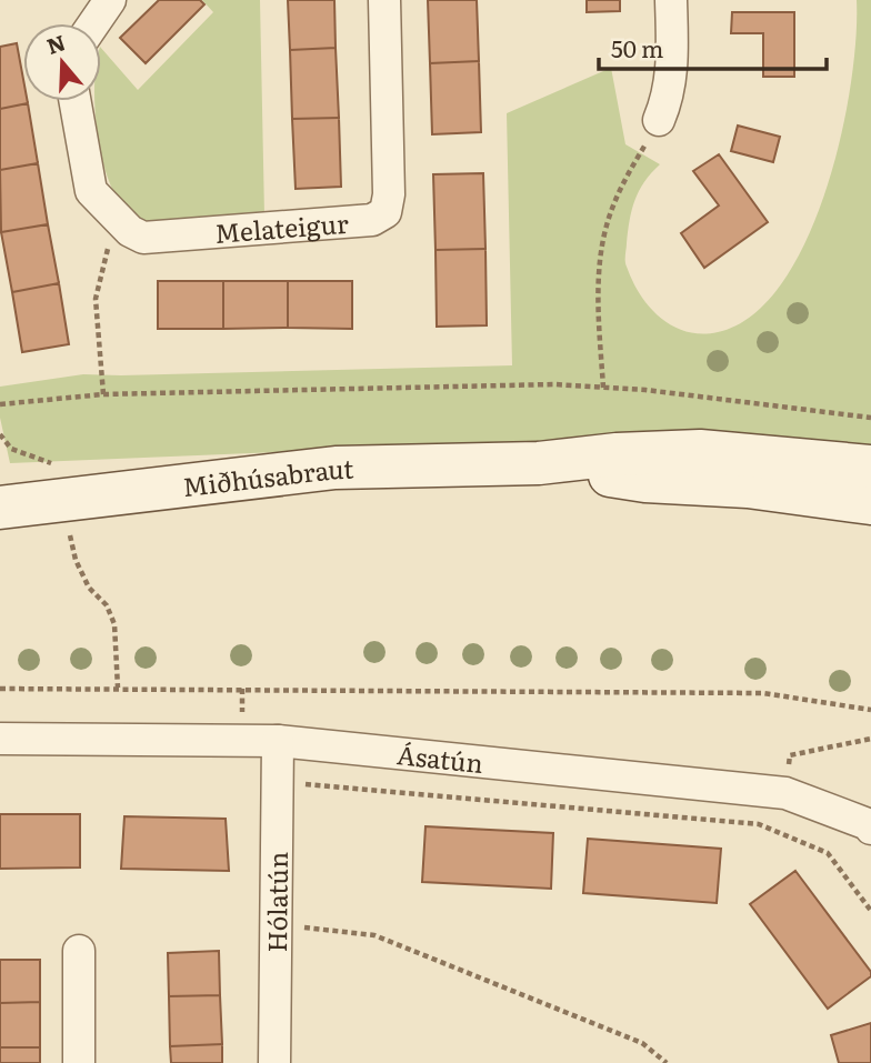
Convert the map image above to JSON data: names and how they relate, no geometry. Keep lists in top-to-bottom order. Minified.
{"streets":{"street":["Melateigur","Miðhúsabraut","Ásatún","Hólatún"]},"crossings":[["Ásatún","Hólatún"]],"scale_bar":"50 m","north":"top"}
